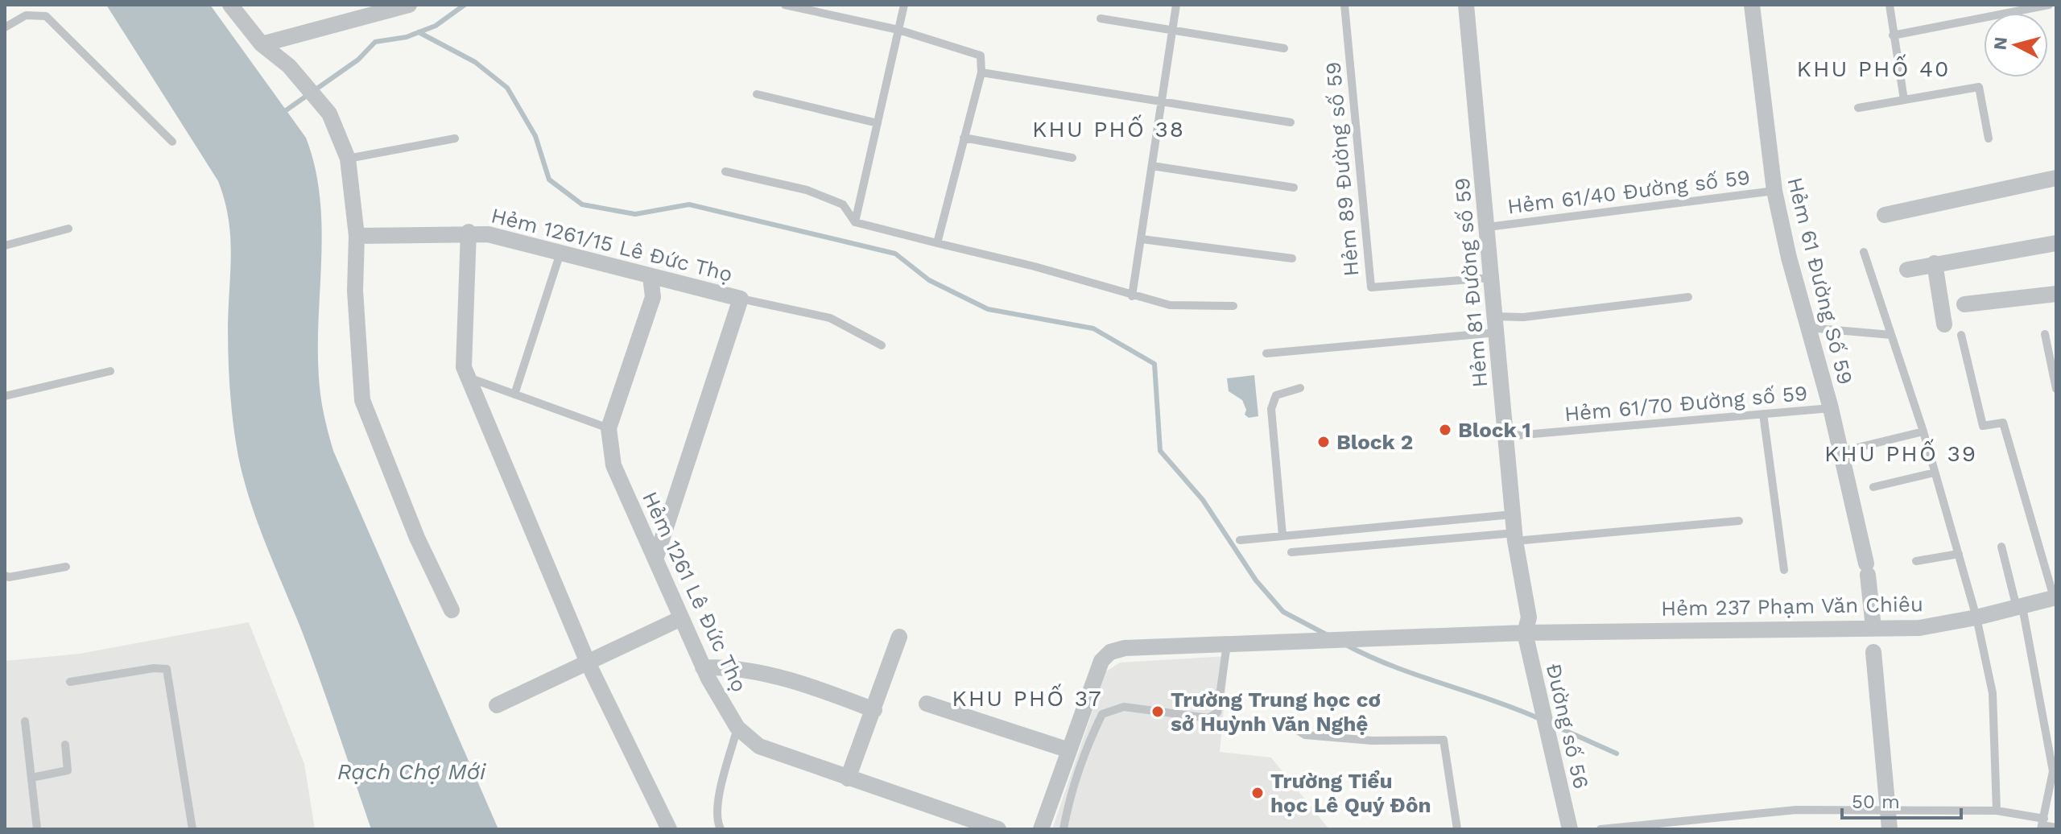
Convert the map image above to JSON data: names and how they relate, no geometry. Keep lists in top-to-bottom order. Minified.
{"streets":{"street":["Hẻm 1261/15 Lê Đức Thọ","Hẻm 61 Đường Số 59","Hẻm 81 Đường số 59","Hẻm 1261 Lê Đức Thọ","Hẻm 237 Phạm Văn Chiêu","Đường số 56"],"lane":["Hẻm 89 Đường số 59","Hẻm 61/40 Đường số 59","Hẻm 61/70 Đường số 59"]},"crossings":[["Hẻm 89 Đường số 59","Hẻm 81 Đường số 59"],["Hẻm 61/40 Đường số 59","Hẻm 61 Đường Số 59"],["Hẻm 61/40 Đường số 59","Hẻm 81 Đường số 59"],["Hẻm 1261/15 Lê Đức Thọ","Hẻm 1261 Lê Đức Thọ"],["Hẻm 61 Đường Số 59","Hẻm 61/70 Đường số 59"],["Hẻm 61 Đường Số 59","Hẻm 237 Phạm Văn Chiêu"],["Hẻm 81 Đường số 59","Hẻm 61/70 Đường số 59"],["Hẻm 81 Đường số 59","Hẻm 237 Phạm Văn Chiêu"],["Hẻm 81 Đường số 59","Đường số 56"],["Hẻm 237 Phạm Văn Chiêu","Đường số 56"]],"districts":["KHU PHỐ 40","KHU PHỐ 38","KHU PHỐ 39","KHU PHỐ 37"],"water":["Rạch Chợ Mới"],"places":["Block 1","Block 2","Trường Trung học cơ sở Huỳnh Văn Nghệ","Trường Tiểu học Lê Quý Đôn"],"scale_bar":"50 m","north":"left"}
